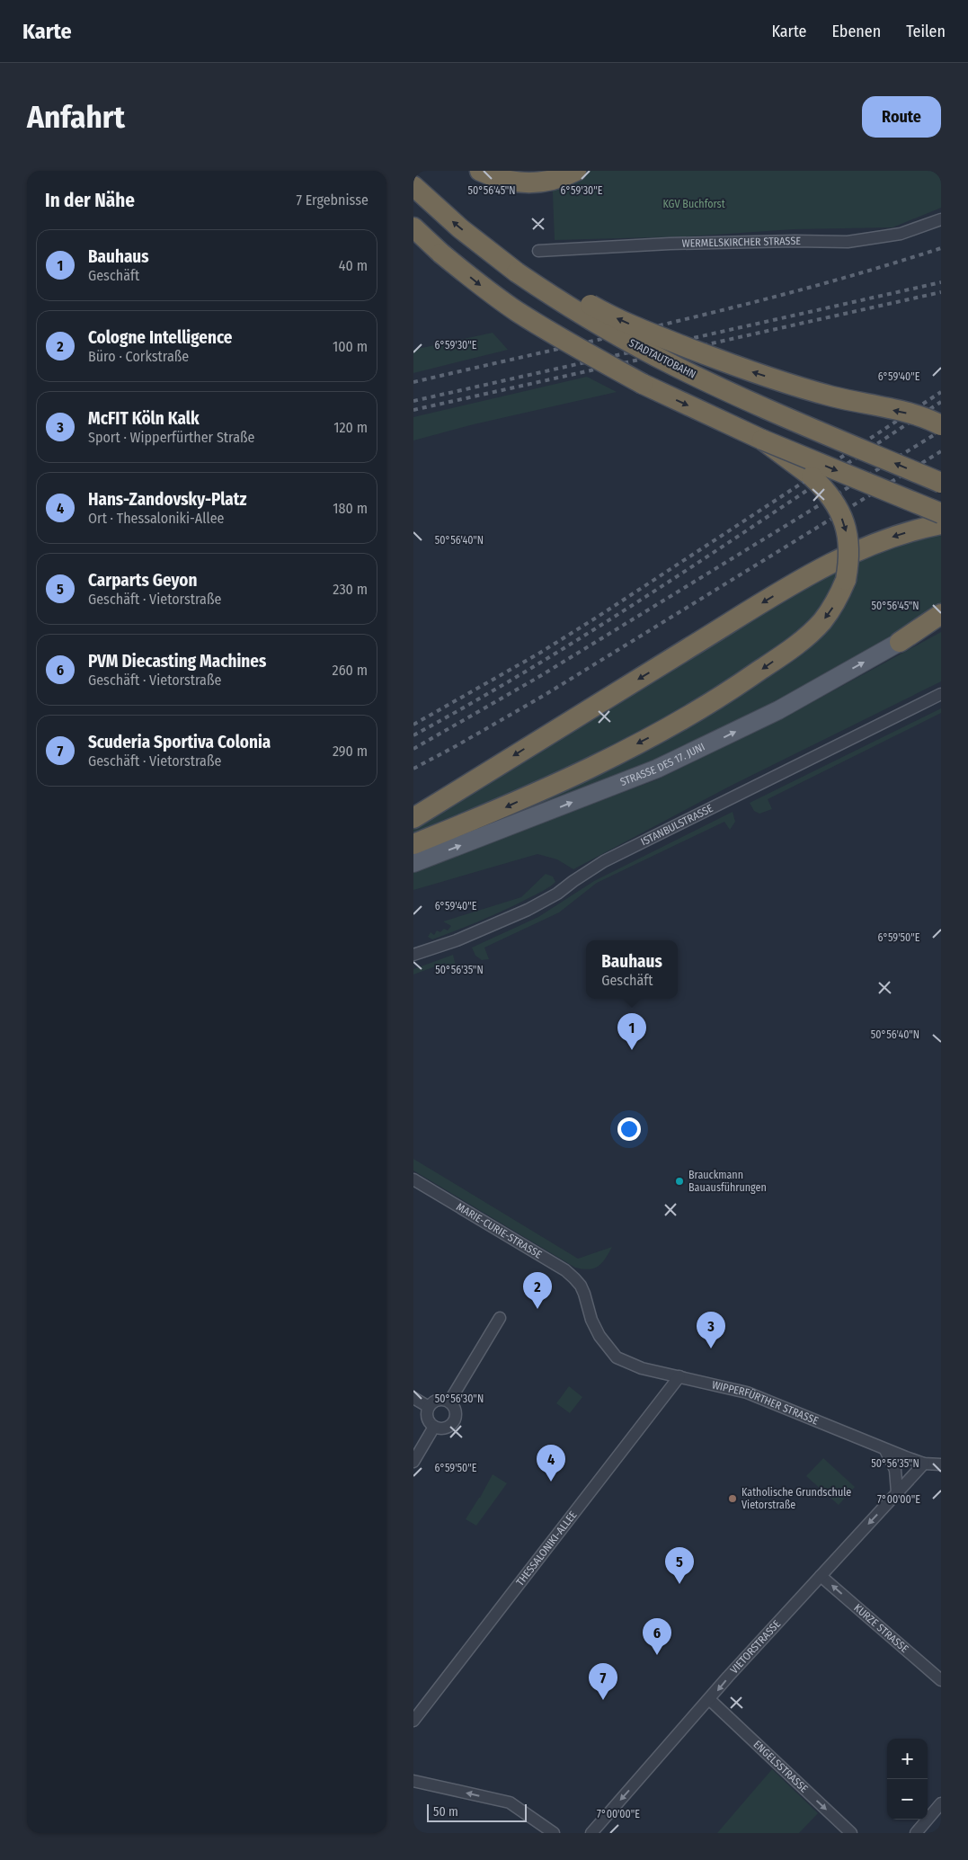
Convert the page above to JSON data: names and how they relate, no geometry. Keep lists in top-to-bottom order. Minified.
{"streets":{"highway":["STADTAUTOBAHN"],"main road":["STRASSE DES 17. JUNI"],"street":["WERMELSKIRCHER STRASSE","ISTANBULSTRASSE","MARIE-CURIE-STRASSE","WIPPERFÜRTHER STRASSE","THESSALONIKI-ALLEE","KURZE STRASSE","VIETORSTRASSE","ENGELSSTRASSE"]},"crossings":[["MARIE-CURIE-STRASSE","WIPPERFÜRTHER STRASSE"],["WIPPERFÜRTHER STRASSE","THESSALONIKI-ALLEE"],["WIPPERFÜRTHER STRASSE","VIETORSTRASSE"],["KURZE STRASSE","VIETORSTRASSE"],["VIETORSTRASSE","ENGELSSTRASSE"]],"one_way":["STRASSE DES 17. JUNI","KURZE STRASSE","VIETORSTRASSE","ENGELSSTRASSE"],"parks":["KGV Buchforst"],"places":["Brauckmann Bauausführungen","Katholische Grundschule Vietorstraße"],"scale_bar":"50 m","page":{"header":"Karte","nav":["Karte","Ebenen","Teilen"],"buttons":"Route","title":"Anfahrt","heading":["In der Nähe","7 Ergebnisse"],"list":[{"mark":"1","name":"Bauhaus","note":"Geschäft","value":"40 m"},{"mark":"2","name":"Cologne Intelligence","note":"Büro · Corkstraße","value":"100 m"},{"mark":"3","name":"McFIT Köln Kalk","note":"Sport · Wipperfürther Straße","value":"120 m"},{"mark":"4","name":"Hans-Zandovsky-Platz","note":"Ort · Thessaloniki-Allee","value":"180 m"},{"mark":"5","name":"Carparts Geyon","note":"Geschäft · Vietorstraße","value":"230 m"},{"mark":"6","name":"PVM Diecasting Machines","note":"Geschäft · Vietorstraße","value":"260 m"},{"mark":"7","name":"Scuderia Sportiva Colonia","note":"Geschäft · Vietorstraße","value":"290 m"}],"popup":["Bauhaus","Geschäft"],"pins":["1","2","3","4","5","6","7"],"map_buttons":["+","−"],"scale":"50 m"},"coordinates":["50°56'45\"N","6°59'30\"E","6°59'40\"E","50°56'40\"N","6°59'50\"E","50°56'35\"N","50°56'30\"N","7°00'00\"E"]}
